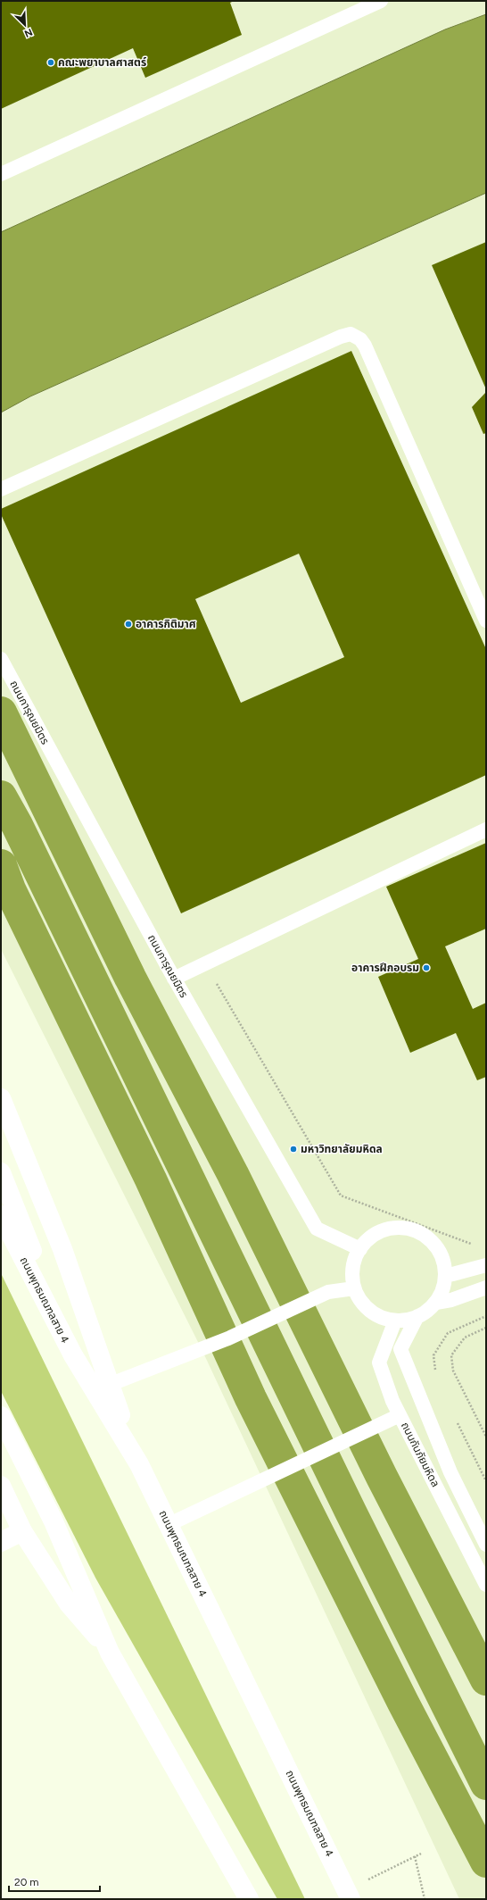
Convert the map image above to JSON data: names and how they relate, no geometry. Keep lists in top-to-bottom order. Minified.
{"streets":{"main road":["ถนนพุทธมณฑลสาย 4"],"lane":["ถนนการุณยมิตร","ถนนกันภัยมหิดล"]},"crossings":[["ถนนการุณยมิตร","ถนนกันภัยมหิดล"]],"places":["คณะพยาบาลศาสตร์","อาคารกิติมาศ","อาคารฝึกอบรม","มหาวิทยาลัยมหิดล"],"scale_bar":"20 m","north":"bottom right"}
